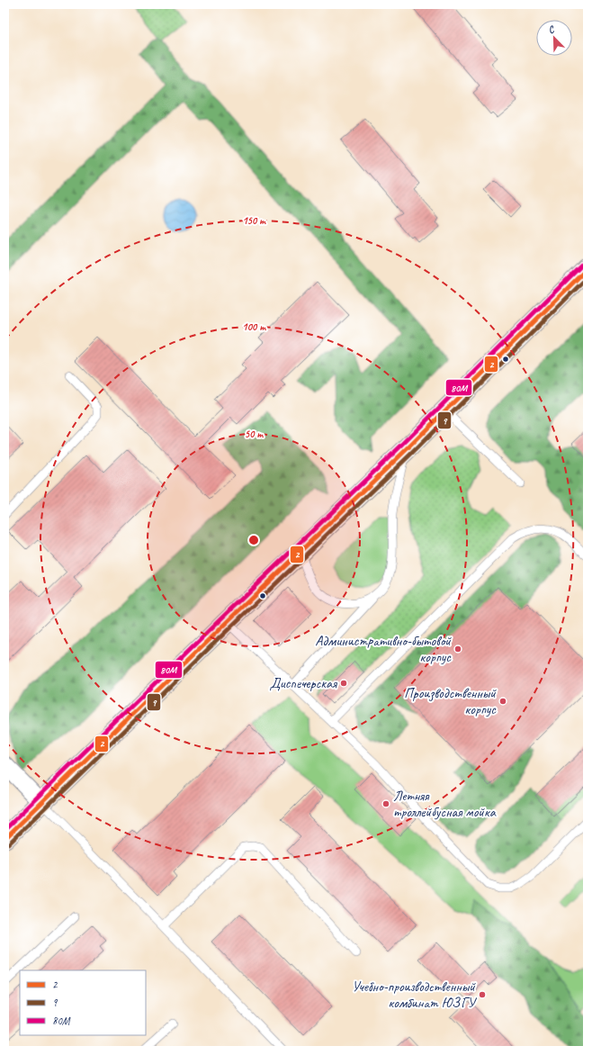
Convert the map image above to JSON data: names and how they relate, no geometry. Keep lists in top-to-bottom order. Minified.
{"places":["Административно-бытовой корпус","Диспечерская","Производственный корпус","Летняя троллейбусная мойка","Учебно-производственный комбинат ЮЗГУ"],"lines":["transit line 80М","transit line 2","transit line 9"],"legend":["2","9","80М"],"north":"top left","rings":["150 m","100 m","50 m"]}
